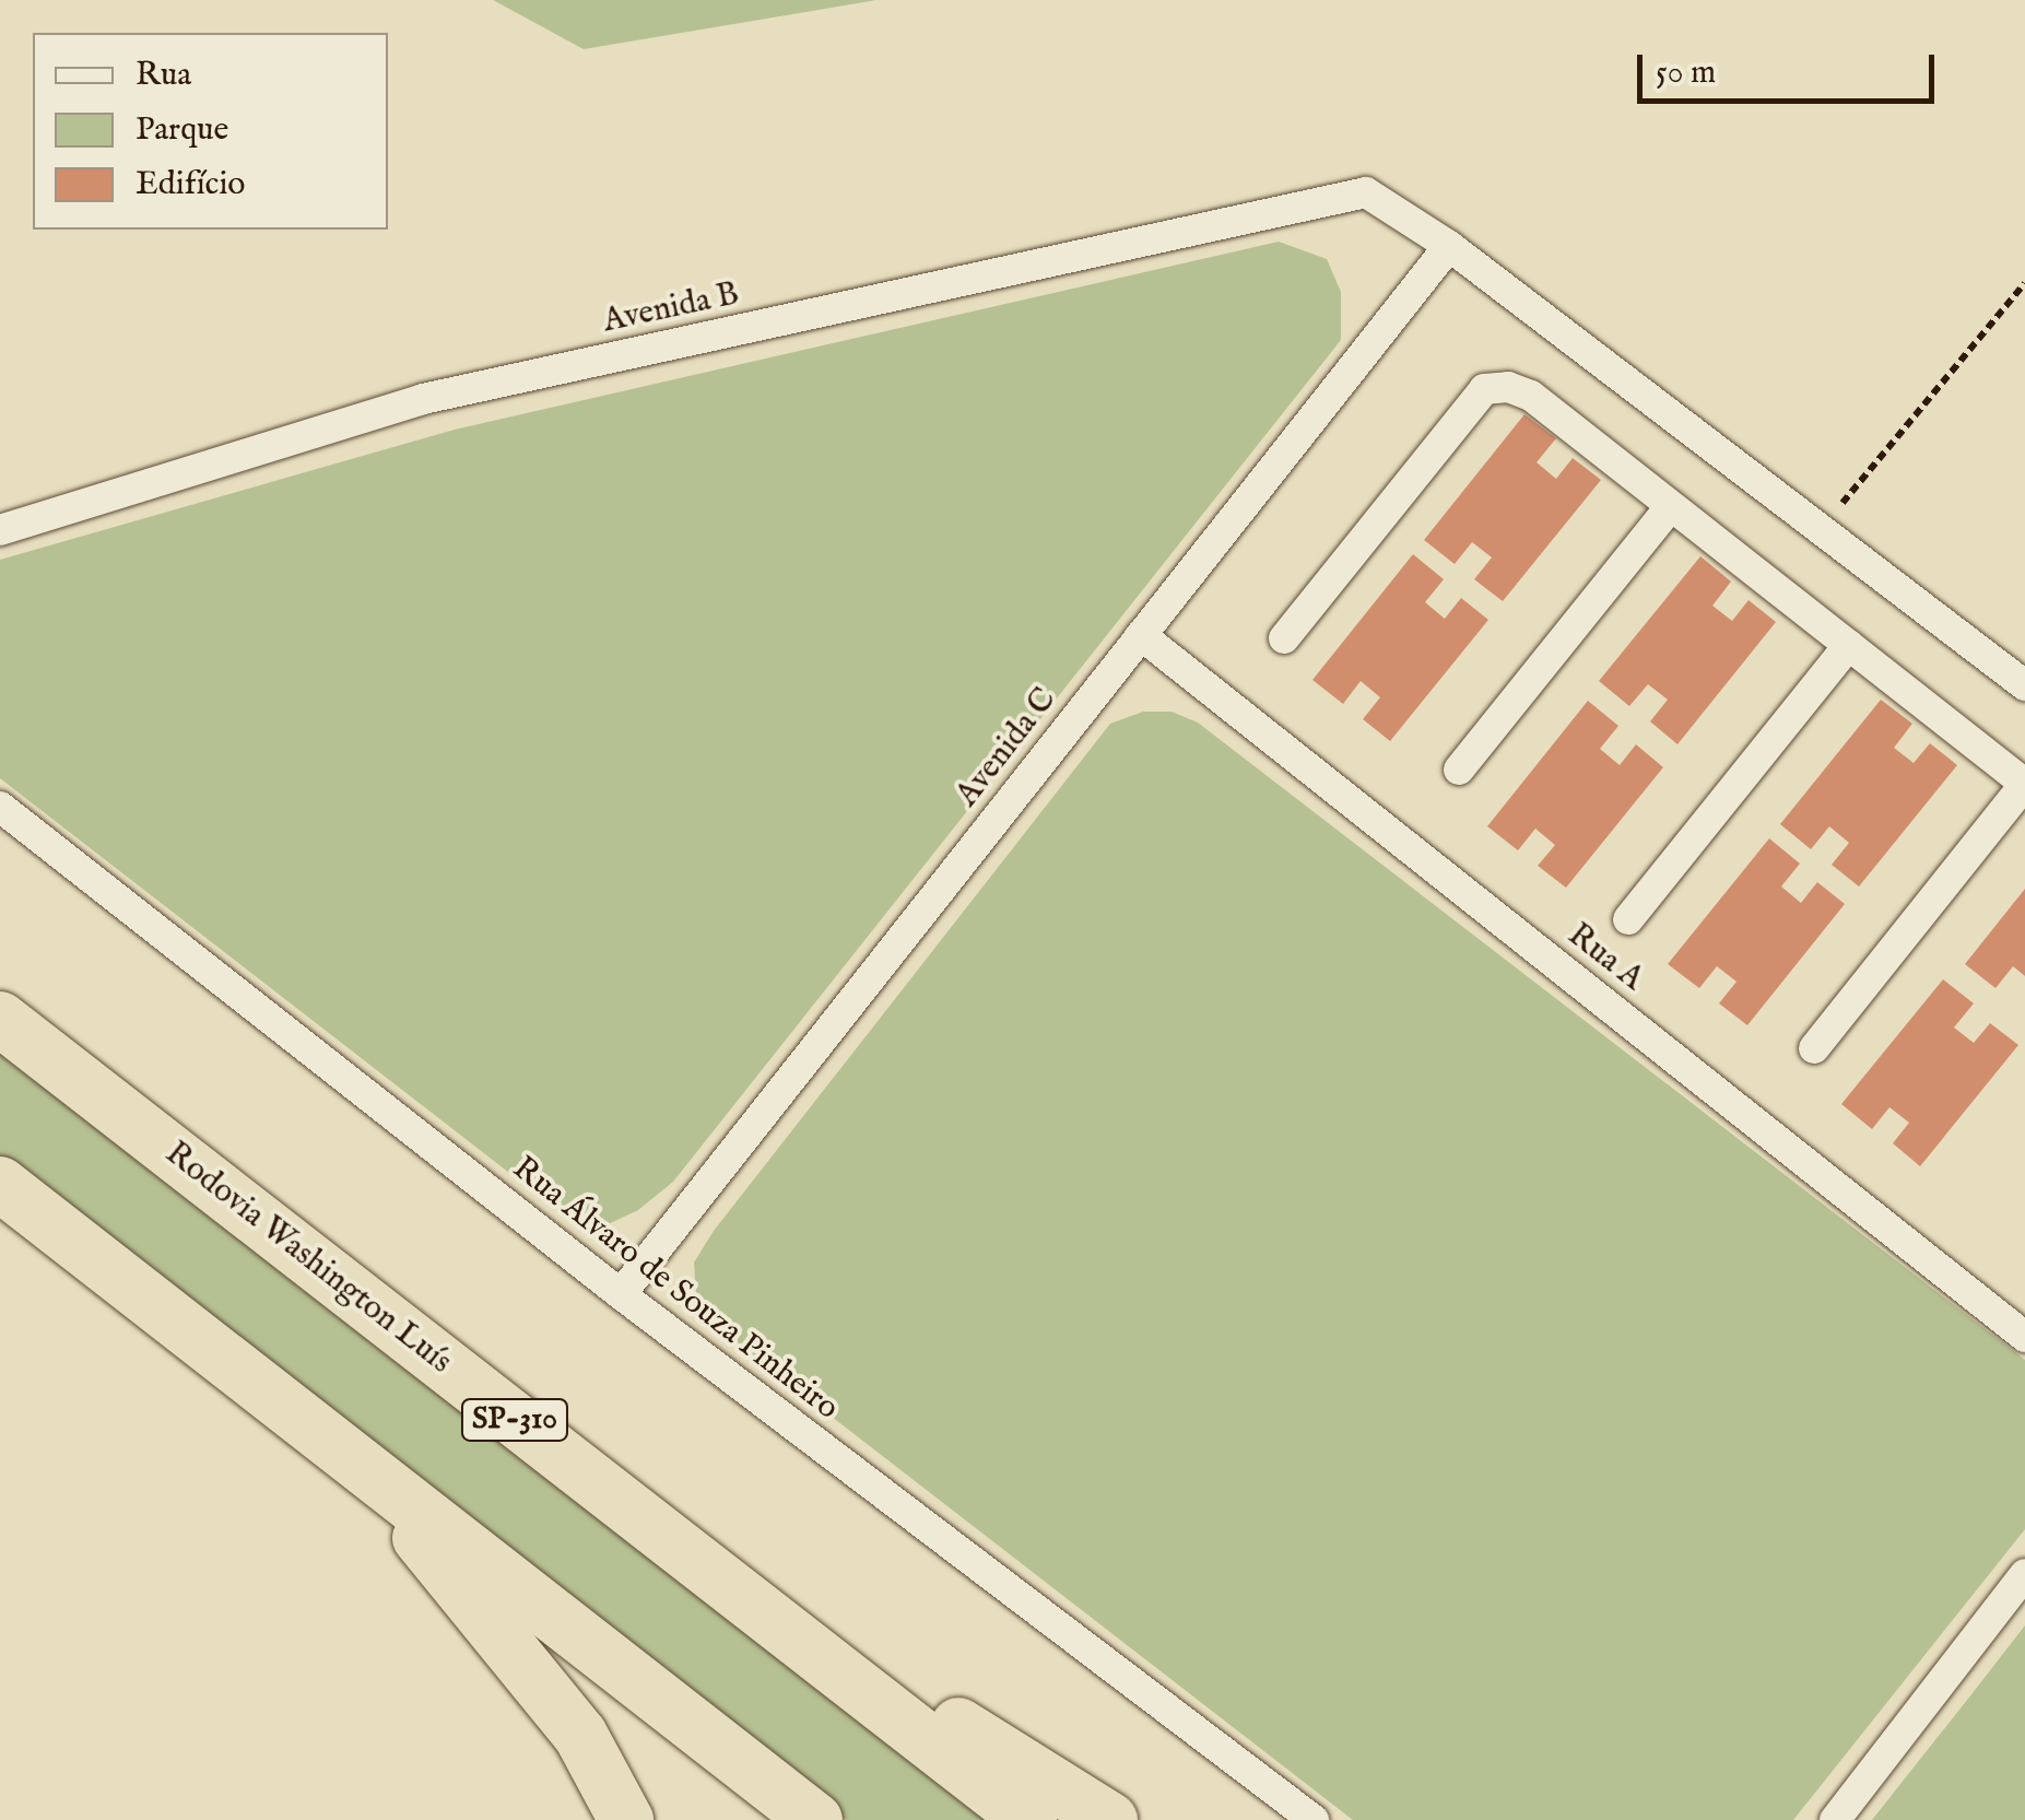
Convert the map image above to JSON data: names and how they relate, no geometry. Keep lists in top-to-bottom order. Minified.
{"streets":{"highway":["Rodovia Washington Luís","SP-310"],"street":["Avenida B","Avenida C","Rua A","Rua Álvaro de Souza Pinheiro"]},"crossings":[["Avenida B","Avenida C"],["Avenida C","Rua A"],["Avenida C","Rua Álvaro de Souza Pinheiro"]],"legend":["Rua","Parque","Edifício"],"scale_bar":"50 m"}
